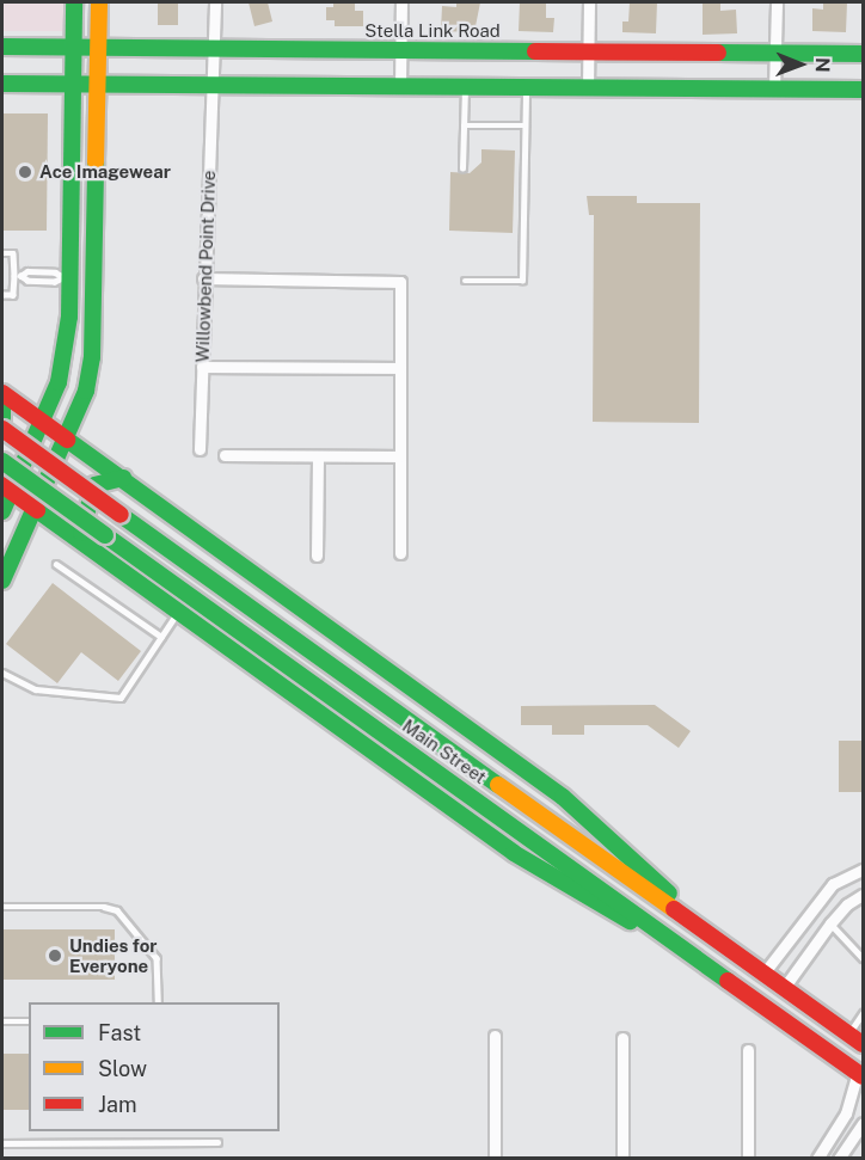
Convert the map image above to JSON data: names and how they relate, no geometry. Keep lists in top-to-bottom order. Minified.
{"streets":{"main road":["Stella Link Road","Main Street"],"street":["Willowbend Point Drive"]},"crossings":[["Stella Link Road","Willowbend Point Drive"]],"places":["Ace Imagewear","Undies for Everyone"],"legend":["Fast","Slow","Jam"],"north":"right"}
